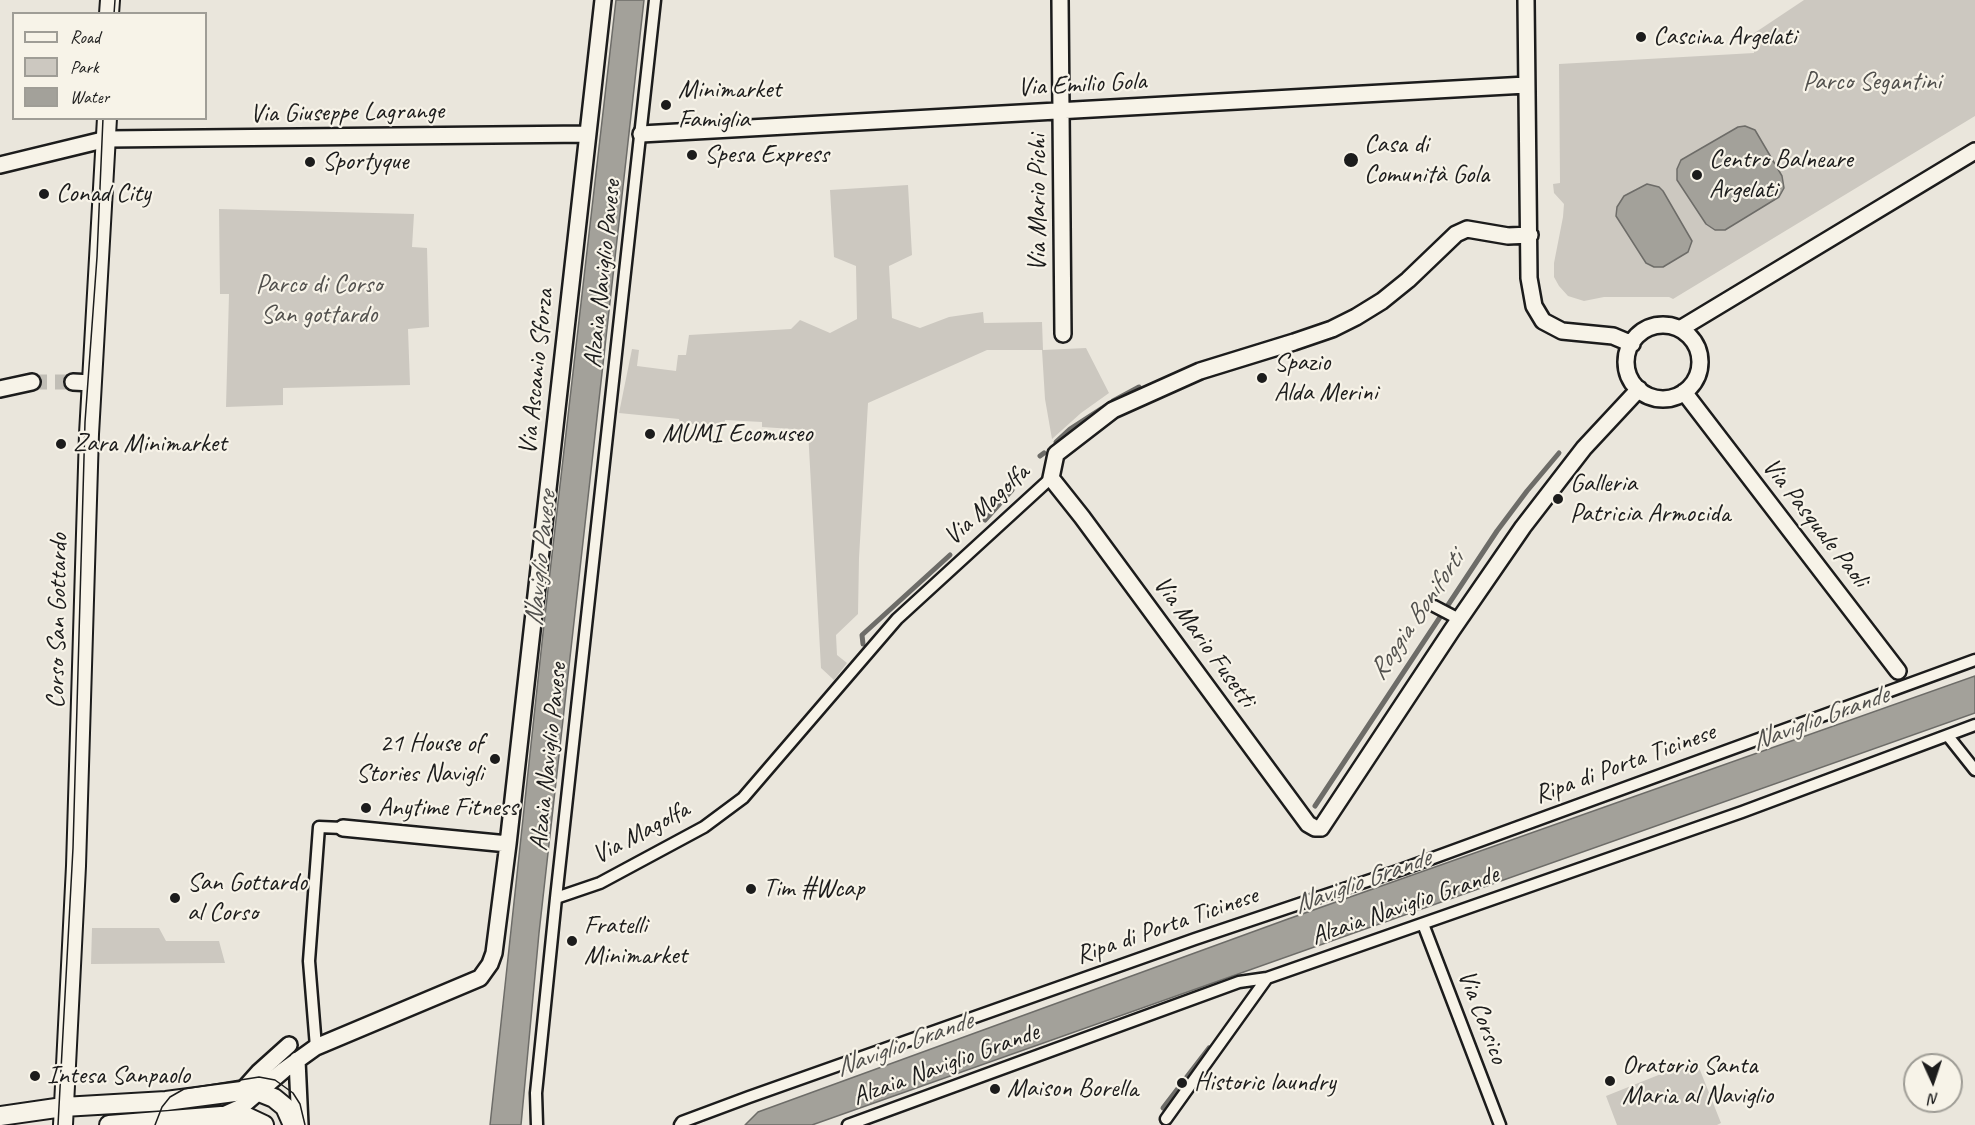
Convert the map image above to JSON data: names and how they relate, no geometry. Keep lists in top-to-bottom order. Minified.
{"streets":{"street":["Via Emilio Gola","Via Giuseppe Lagrange","Via Mario Pichi","Alzaia Naviglio Pavese","Via Ascanio Sforza","Via Magolfa","Via Pasquale Paoli","Corso San Gottardo","Via Mario Fusetti","Ripa di Porta Ticinese","Alzaia Naviglio Grande","Via Corsico"]},"crossings":[["Via Emilio Gola","Via Mario Pichi"],["Via Emilio Gola","Alzaia Naviglio Pavese"],["Via Giuseppe Lagrange","Via Ascanio Sforza"],["Via Giuseppe Lagrange","Corso San Gottardo"],["Alzaia Naviglio Pavese","Via Magolfa"],["Via Magolfa","Via Mario Fusetti"],["Via Pasquale Paoli","Via Mario Fusetti"],["Via Pasquale Paoli","Ripa di Porta Ticinese"],["Alzaia Naviglio Grande","Via Corsico"]],"water":["Naviglio Pavese","Roggia Boniforti","Naviglio Grande"],"parks":["Parco Segantini","Parco di Corso San gottardo"],"places":["Cascina Argelati","Minimarket Famiglia","Spesa Express","Casa di Comunità Gola","Sportyque","Centro Balneare Argelati","Conad City","Spazio Alda Merini","MUMI Ecomuseo","Zara Minimarket","Galleria Patricia Armocida","21 House of Stories Navigli","Anytime Fitness","Tim #Wcap","San Gottardo al Corso","Fratelli Minimarket","Intesa Sanpaolo","Oratorio Santa Maria al Naviglio","Historic laundry","Maison Borella"],"legend":["Road","Park","Water"],"north":"bottom"}
